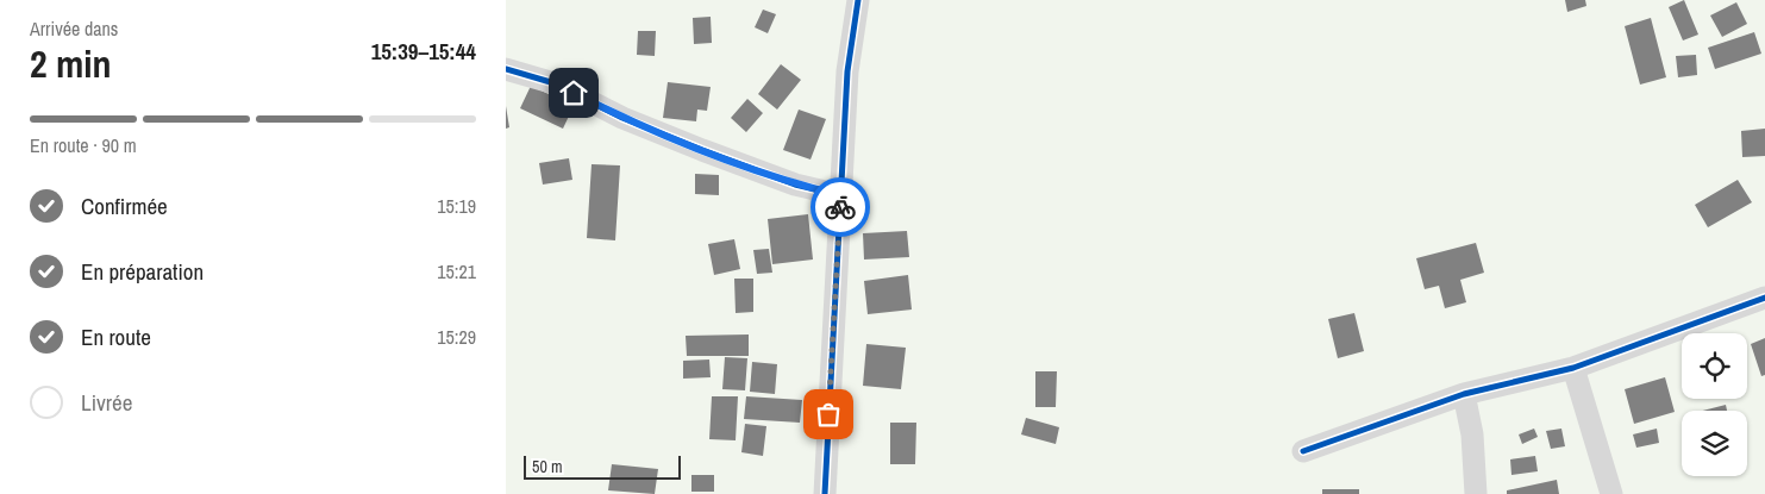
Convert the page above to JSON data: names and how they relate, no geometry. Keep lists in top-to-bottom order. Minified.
{"scale_bar":"50 m","page":{"heading":["2 min","Arrivée dans","15:39–15:44"],"bar":"En route · 90 m","list":[["Confirmée","15:19"],["En préparation","15:21"],["En route","15:29"],"Livrée"],"scale":"50 m"}}
